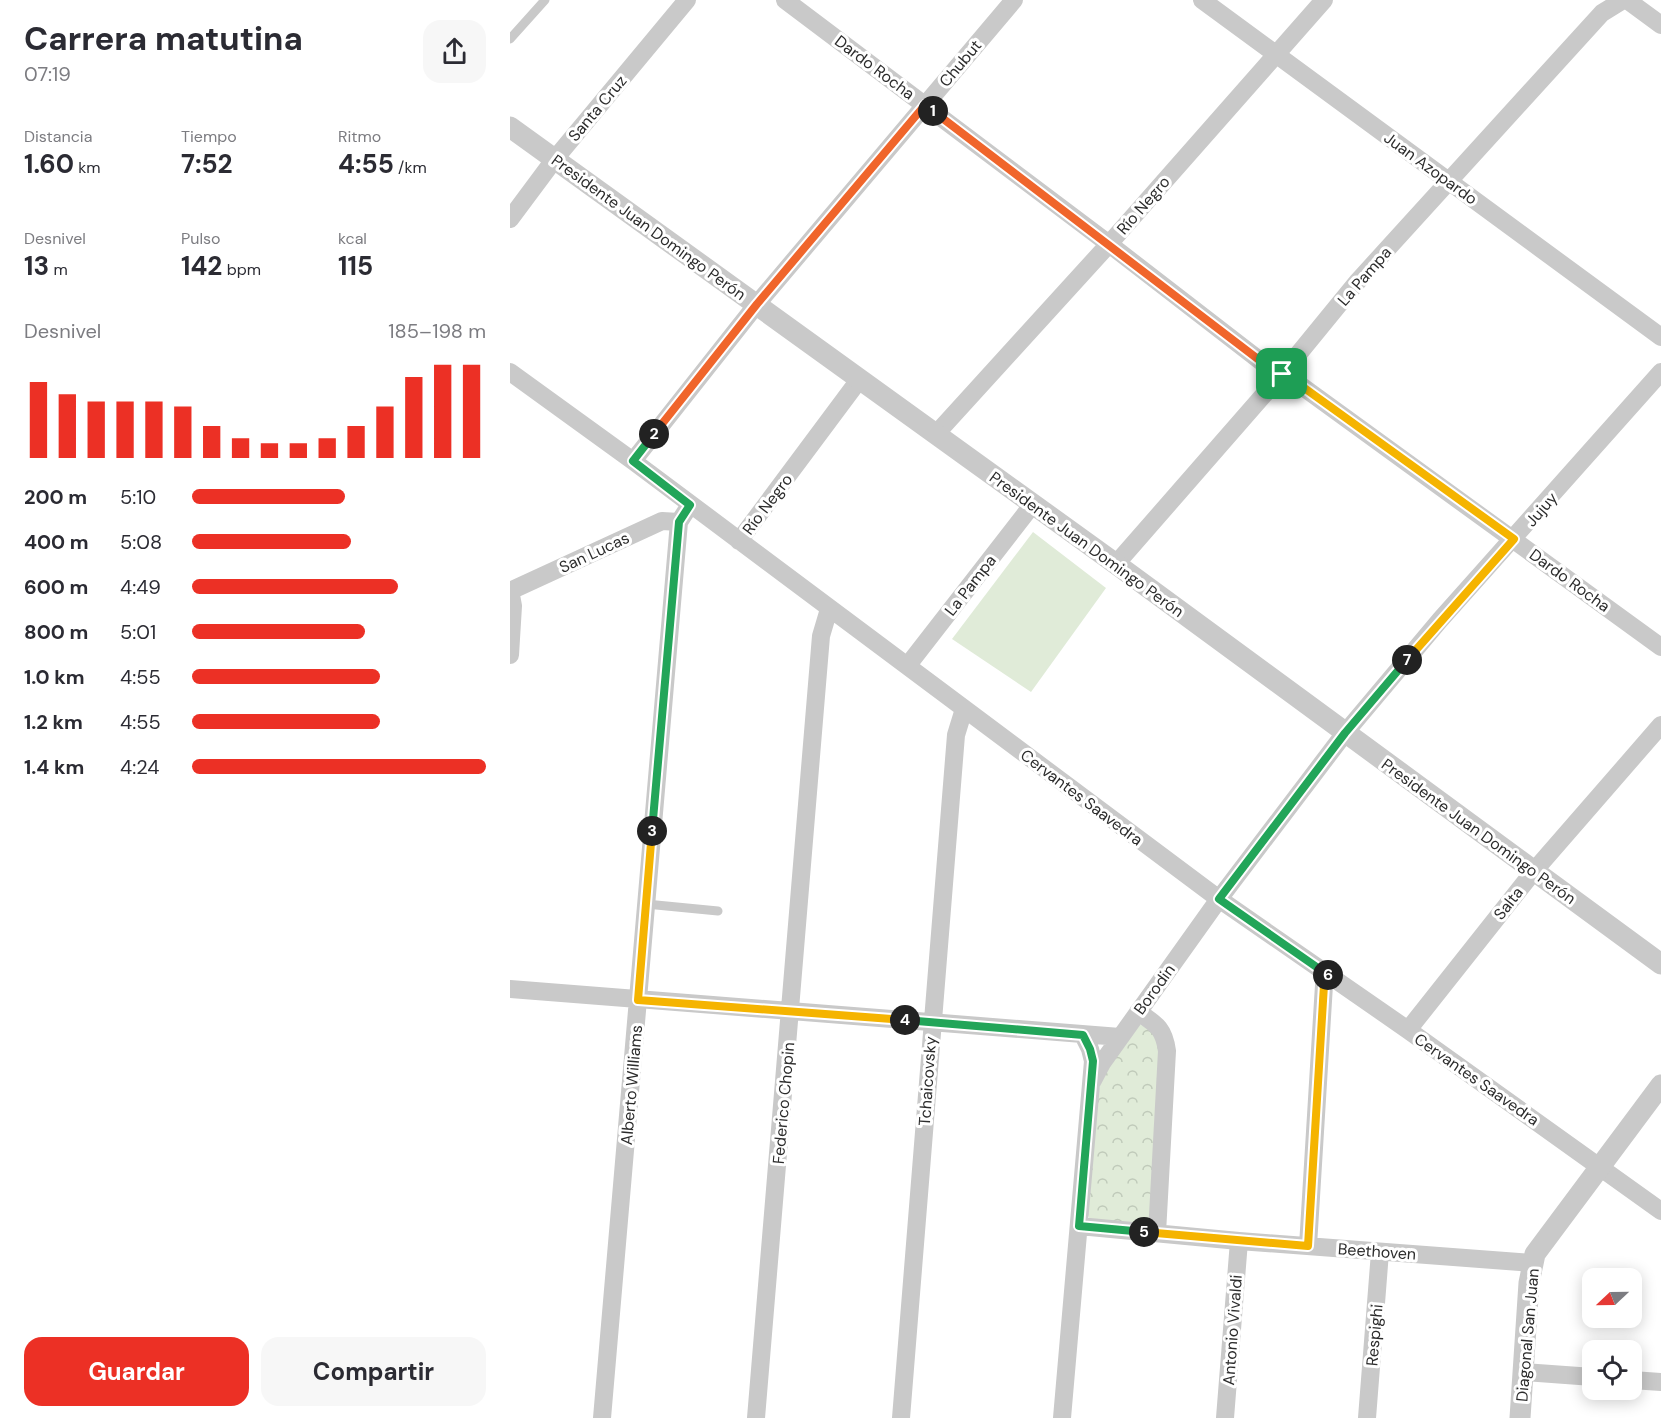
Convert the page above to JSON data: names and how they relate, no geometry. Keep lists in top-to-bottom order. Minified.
{"streets":{"street":["Chubut","Dardo Rocha","Santa Cruz","Juan Azopardo","Río Negro","Presidente Juan Domingo Perón","La Pampa","Jujuy","San Lucas","Cervantes Saavedra","Salta","Borodin","Tchaicovsky","Alberto Williams","Federico Chopin","Beethoven","Antonio Vivaldi","Respighi","Diagonal San Juan"]},"crossings":[["Chubut","Dardo Rocha"],["Chubut","Presidente Juan Domingo Perón"],["Chubut","Cervantes Saavedra"],["Dardo Rocha","Río Negro"],["Dardo Rocha","La Pampa"],["Dardo Rocha","Jujuy"],["Santa Cruz","Presidente Juan Domingo Perón"],["Juan Azopardo","Río Negro"],["Juan Azopardo","La Pampa"],["Río Negro","Presidente Juan Domingo Perón"],["Río Negro","Cervantes Saavedra"],["Presidente Juan Domingo Perón","La Pampa"],["Presidente Juan Domingo Perón","Jujuy"],["Presidente Juan Domingo Perón","Salta"],["La Pampa","Cervantes Saavedra"],["Jujuy","Cervantes Saavedra"],["Jujuy","Borodin"],["San Lucas","Alberto Williams"],["Cervantes Saavedra","Salta"],["Cervantes Saavedra","Borodin"],["Cervantes Saavedra","Tchaicovsky"],["Cervantes Saavedra","Alberto Williams"],["Cervantes Saavedra","Federico Chopin"],["Cervantes Saavedra","Diagonal San Juan"],["Beethoven","Antonio Vivaldi"],["Beethoven","Respighi"],["Beethoven","Diagonal San Juan"]],"north":"left","page":{"heading":["Carrera matutina","07:19"],"pins":["1","2","7","3","6","4","5"],"stats":[["Distancia","1.60 km"],["Tiempo","7:52"],["Ritmo","4:55 /km"],["Desnivel","13 m"],["Pulso","142 bpm"],["kcal","115"]],"chart":["Desnivel","185–198 m"],"list":[{"name":"200 m","note":"5:10"},{"name":"400 m","note":"5:08"},{"name":"600 m","note":"4:49"},{"name":"800 m","note":"5:01"},{"name":"1.0 km","note":"4:55"},{"name":"1.2 km","note":"4:55"},{"name":"1.4 km","note":"4:24"}],"buttons":["Guardar","Compartir"]}}
